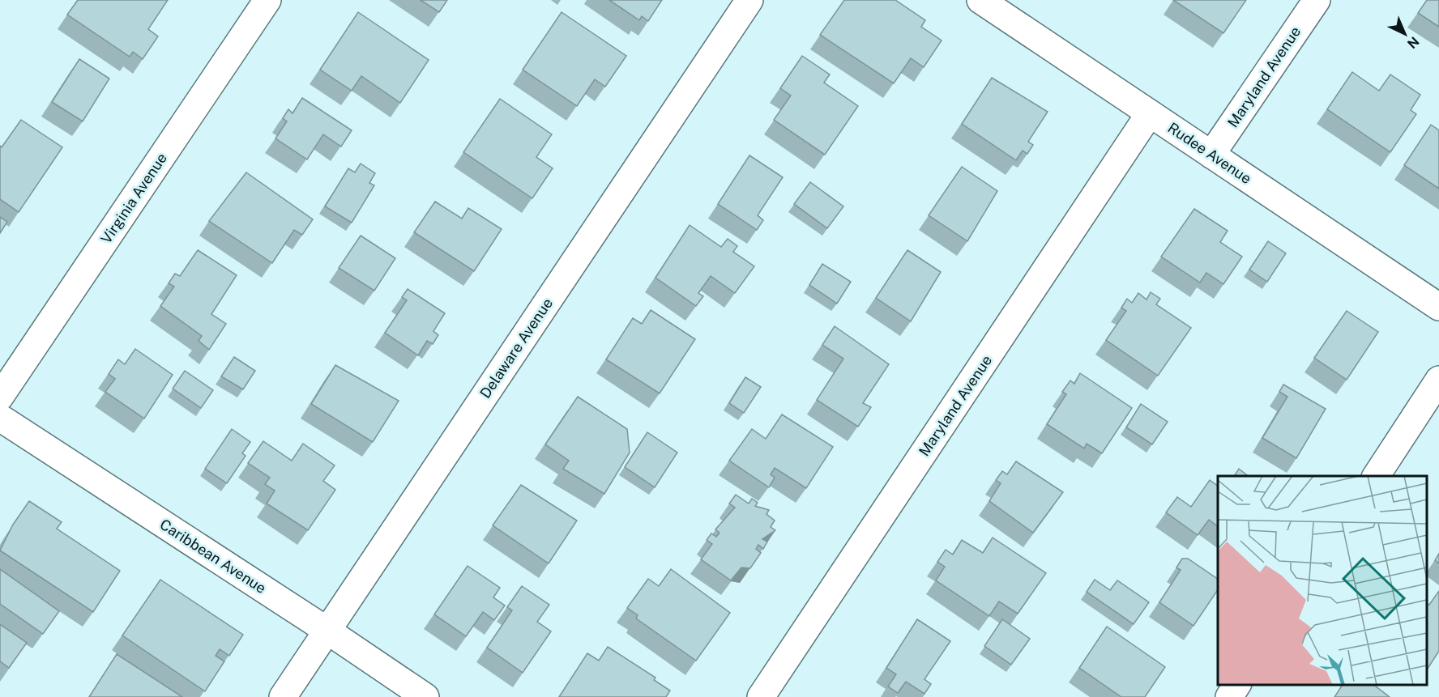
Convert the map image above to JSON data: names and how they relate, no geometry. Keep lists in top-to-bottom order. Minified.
{"streets":{"street":["Maryland Avenue","Rudee Avenue","Virginia Avenue","Delaware Avenue","Caribbean Avenue"]},"crossings":[["Maryland Avenue","Rudee Avenue"],["Delaware Avenue","Caribbean Avenue"]],"north":"bottom right"}
